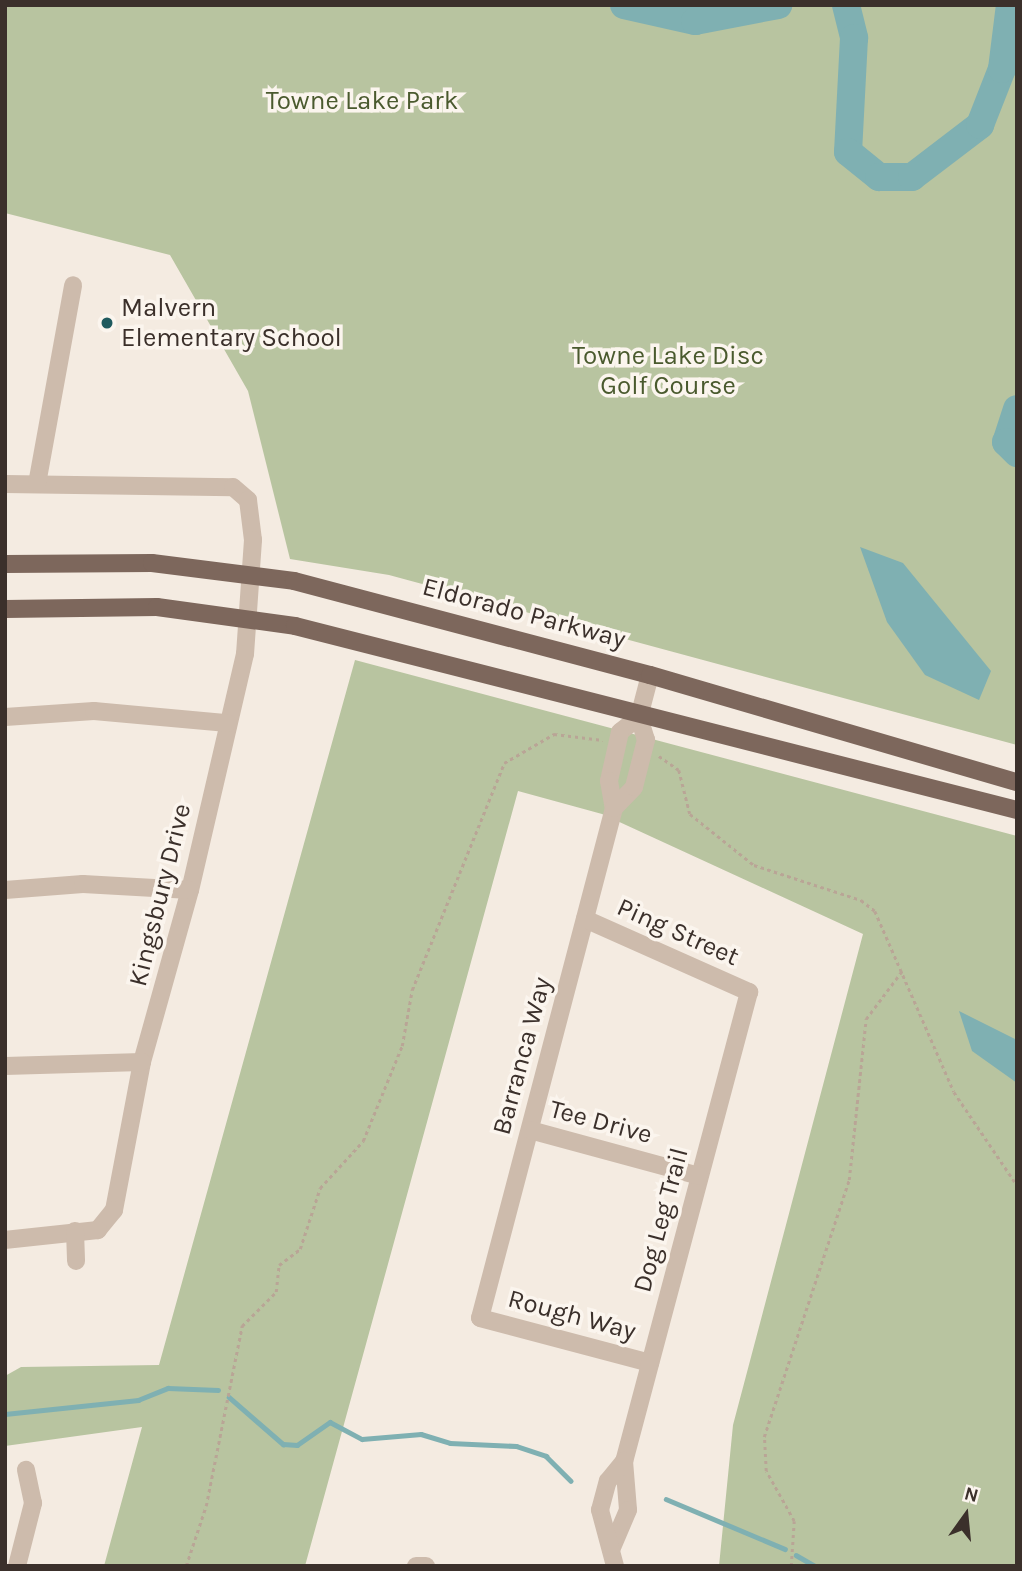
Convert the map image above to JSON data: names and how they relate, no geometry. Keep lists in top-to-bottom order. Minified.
{"streets":{"main road":["Eldorado Parkway"],"street":["Kingsbury Drive","Ping Street","Barranca Way","Tee Drive","Dog Leg Trail","Rough Way"]},"crossings":[["Eldorado Parkway","Kingsbury Drive"],["Eldorado Parkway","Barranca Way"],["Ping Street","Barranca Way"],["Ping Street","Dog Leg Trail"],["Barranca Way","Tee Drive"],["Barranca Way","Rough Way"],["Tee Drive","Dog Leg Trail"],["Dog Leg Trail","Rough Way"]],"parks":["Towne Lake Park","Towne Lake Disc Golf Course"],"places":["Malvern Elementary School"],"north":"top"}
